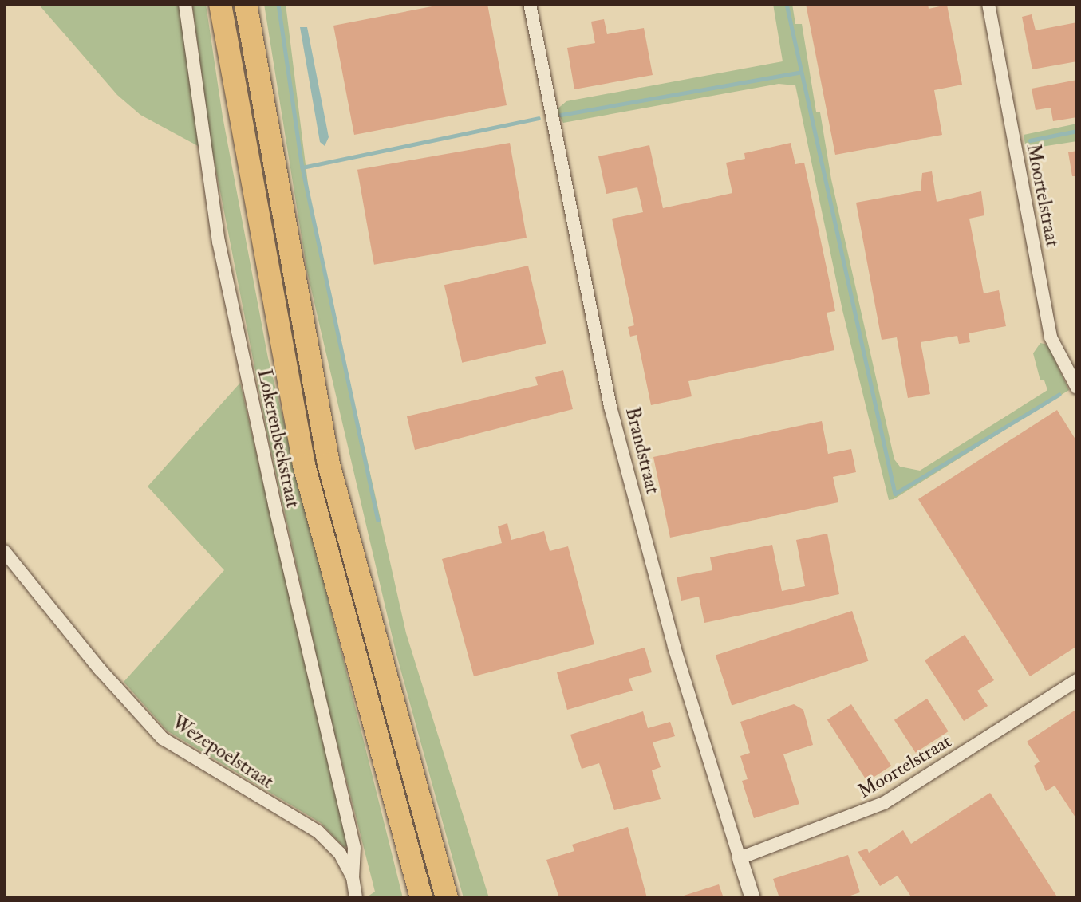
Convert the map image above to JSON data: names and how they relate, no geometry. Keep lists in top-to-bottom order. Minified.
{"streets":{"street":["Moortelstraat","Lokerenbeekstraat","Brandstraat","Wezepoelstraat"]},"crossings":[["Moortelstraat","Brandstraat"],["Lokerenbeekstraat","Wezepoelstraat"]]}
